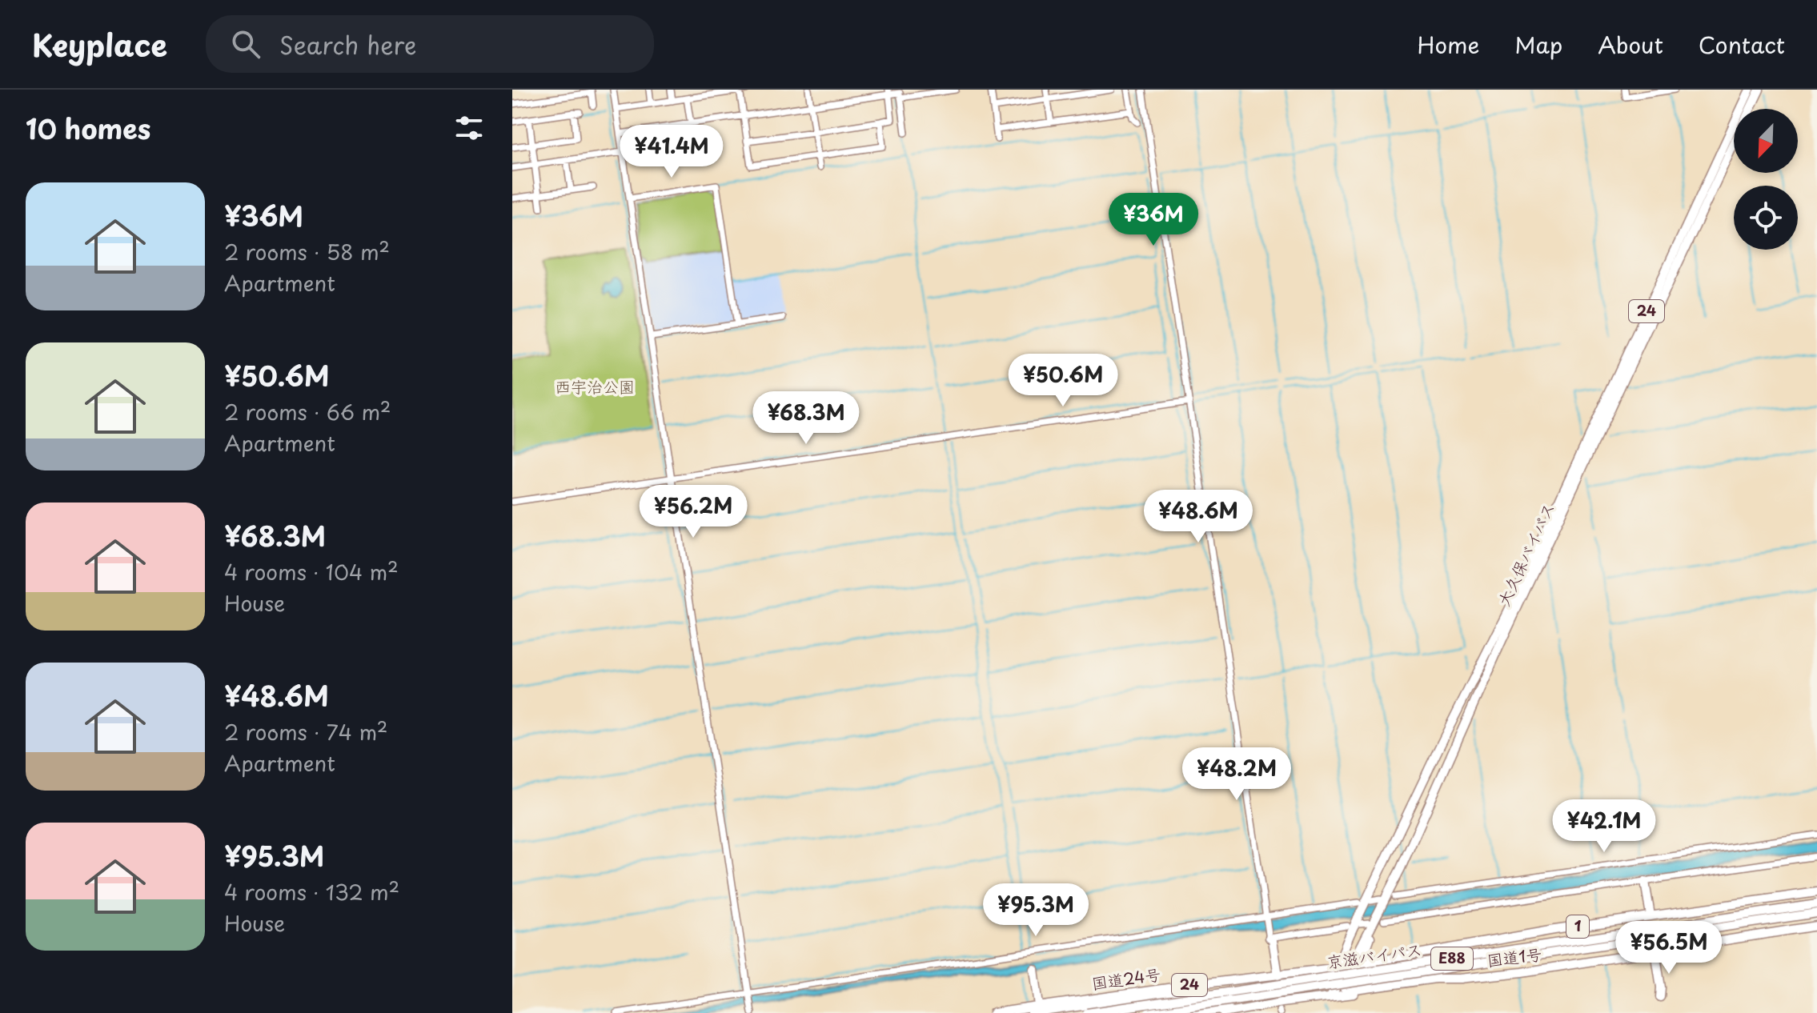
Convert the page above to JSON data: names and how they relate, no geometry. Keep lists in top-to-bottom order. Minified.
{"streets":{"highway":["24","大久保バイパス","1","京滋バイパス","国道1号","E88","国道24号"]},"crossings":[["24","大久保バイパス"],["24","国道1号"],["大久保バイパス","国道1号"],["大久保バイパス","国道24号"],["国道1号","国道24号"]],"parks":["西宇治公園"],"north":"bottom left","page":{"header":"Keyplace","search":"Search here","nav":["Home","Map","About","Contact"],"heading":"10 homes","price":["¥41.4M","¥36M","¥50.6M","¥68.3M","¥56.2M","¥48.6M","¥48.2M","¥42.1M","¥95.3M","¥56.5M"],"list":[{"name":"¥36M","note":"2 rooms · 58 m² · Apartment"},{"name":"¥50.6M","note":"2 rooms · 66 m² · Apartment"},{"name":"¥68.3M","note":"4 rooms · 104 m² · House"},{"name":"¥48.6M","note":"2 rooms · 74 m² · Apartment"},{"name":"¥95.3M","note":"4 rooms · 132 m² · House"}]}}
